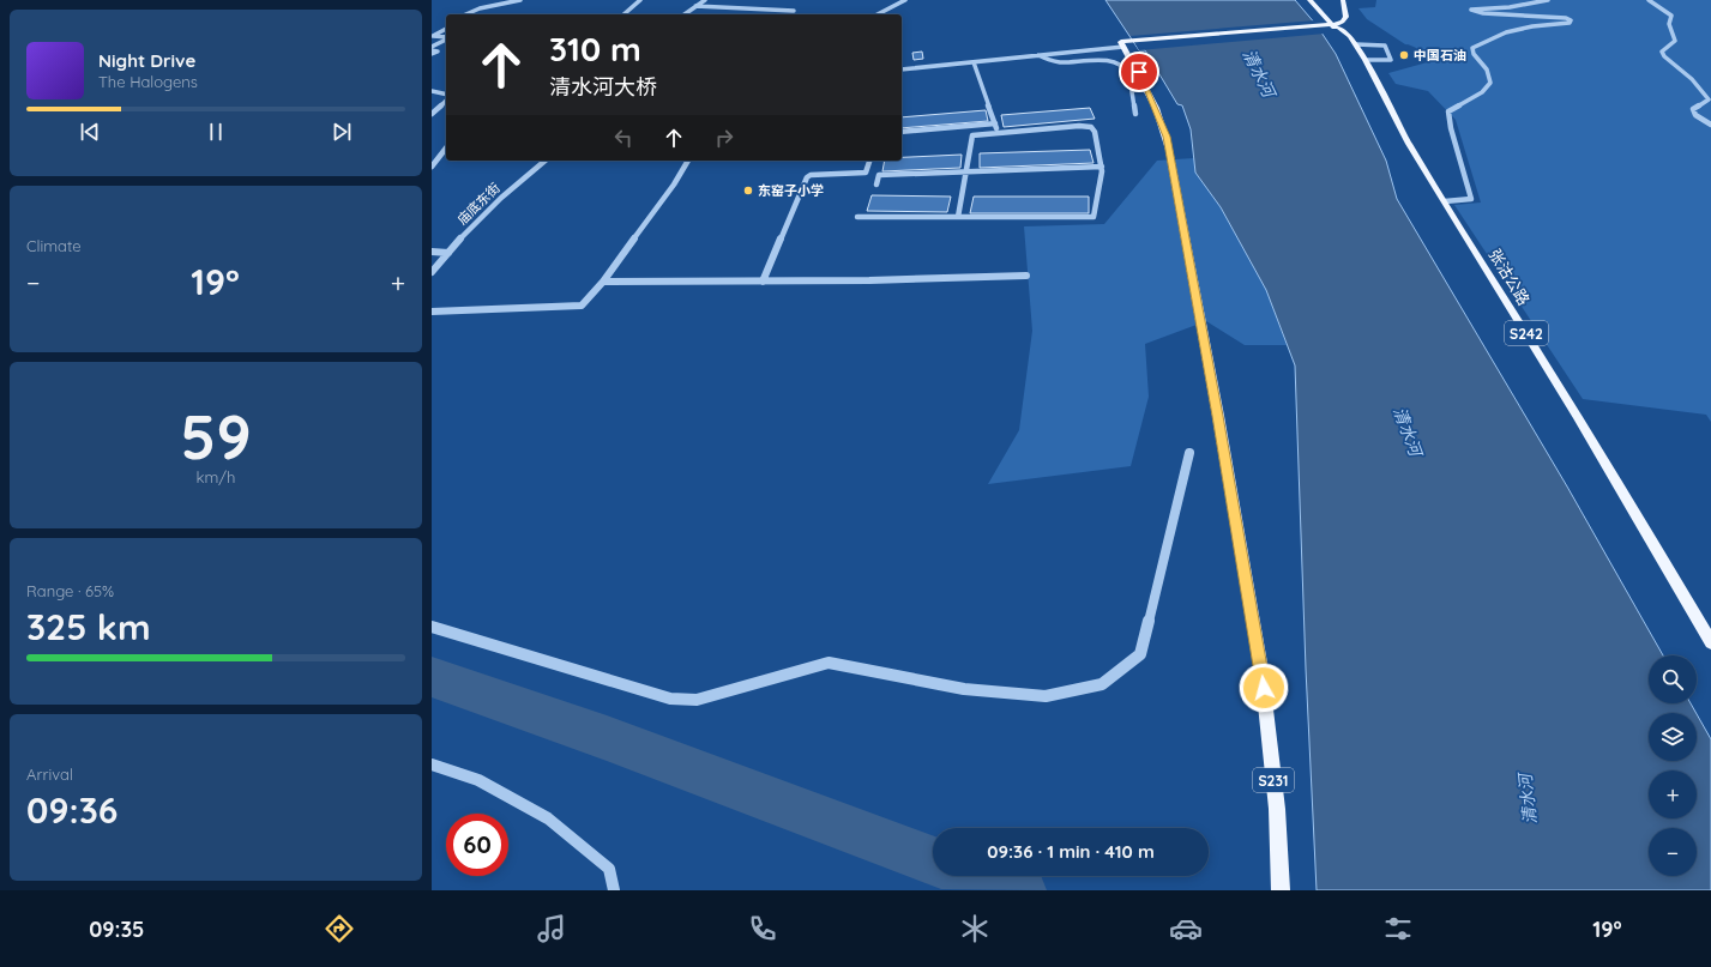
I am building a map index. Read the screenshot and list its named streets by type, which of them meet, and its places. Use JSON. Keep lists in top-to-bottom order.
{
  "streets": {
    "main road": ["张沽公路", "S242", "S231"],
    "street": ["庙底东街"]
  },
  "water": ["清水河"],
  "places": ["中国石油", "东窑子小学"],
  "page": {
    "turn": ["310 m", "清水河大桥"],
    "song": ["Night Drive", "The Halogens"],
    "tile": [
      "Climate",
      ["59", "km/h"],
      ["Range · 65%", "325 km"],
      ["Arrival", "09:36"]
    ],
    "heat": ["−", "19°", "+"],
    "map_buttons": ["+", "−"],
    "limit": "60",
    "trip": "09:36 · 1 min · 410 m",
    "tabs": ["09:35", "19°"]
  }
}
